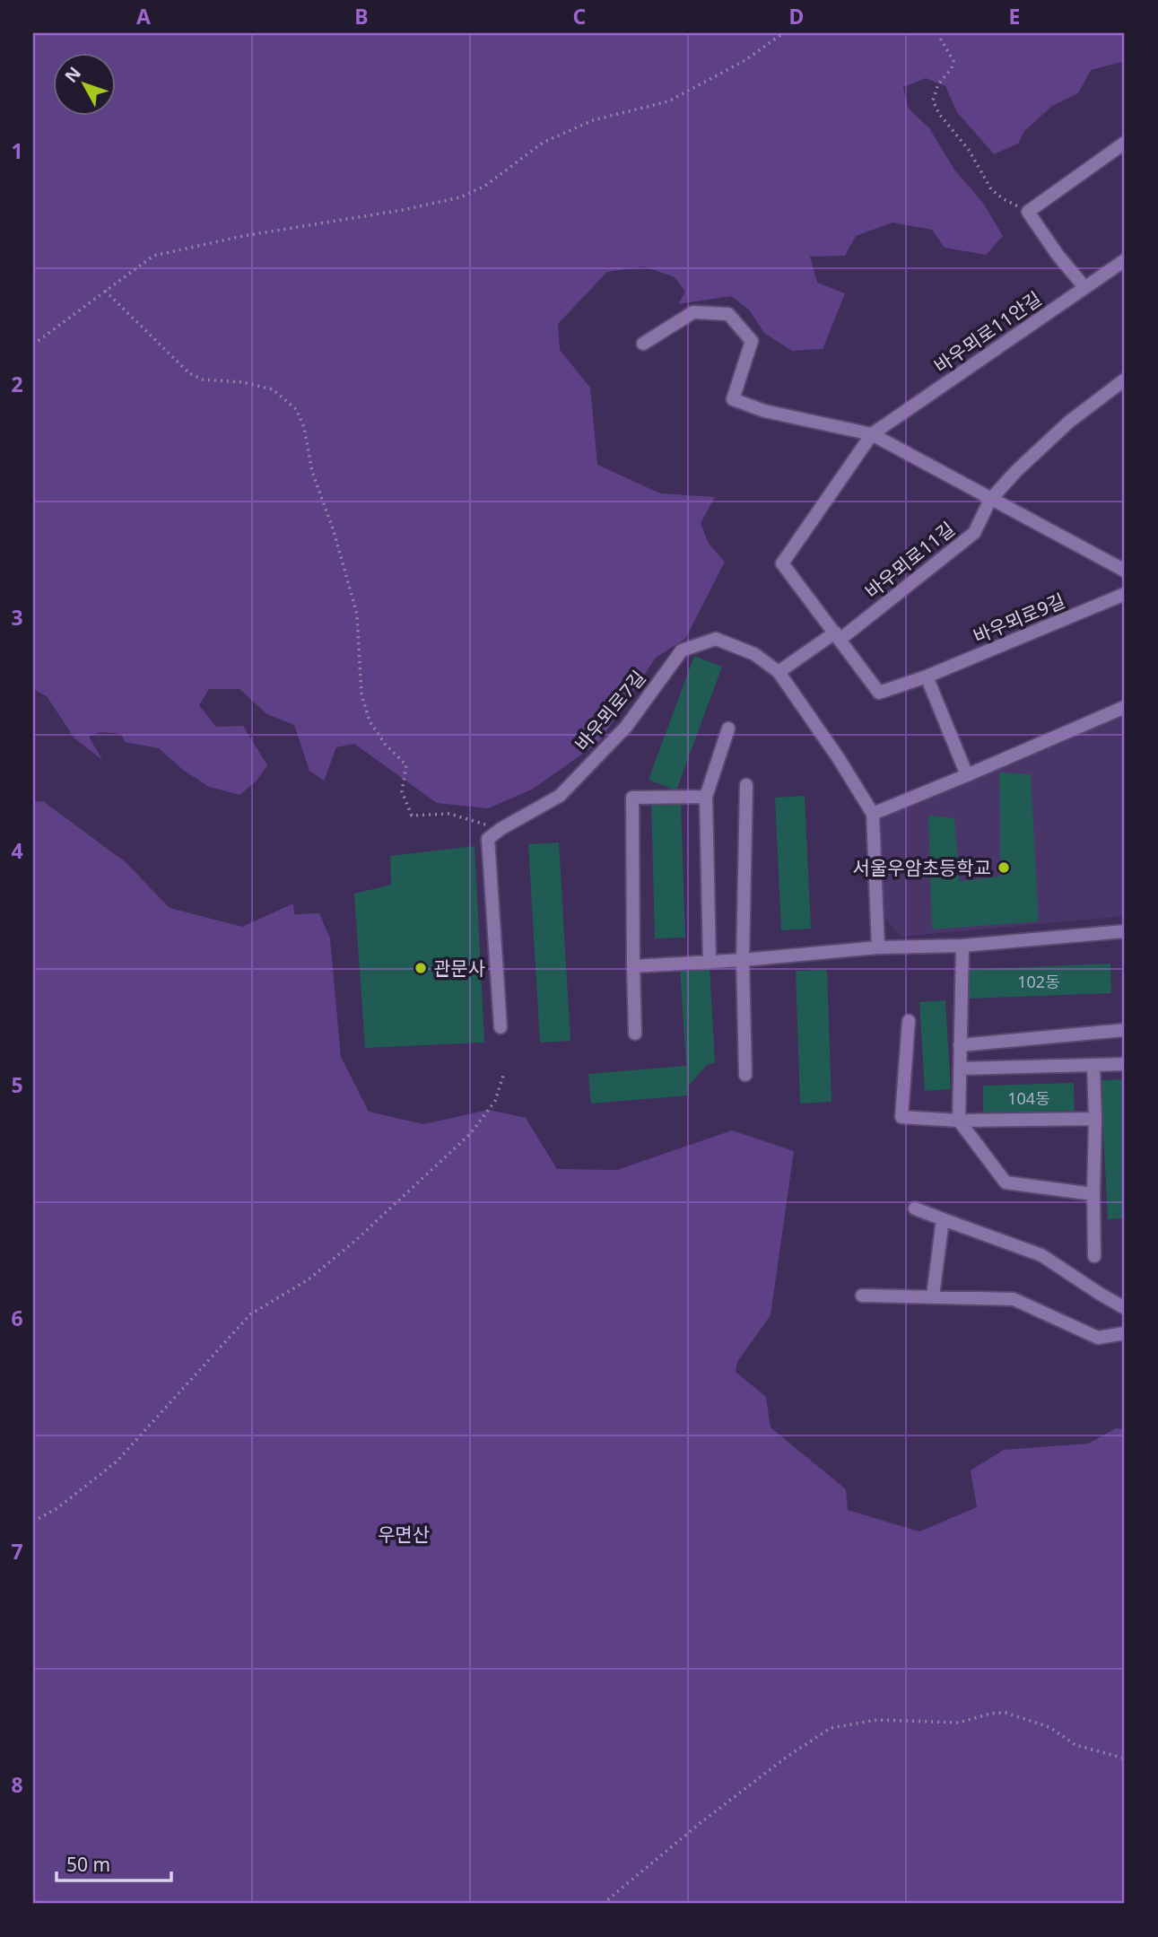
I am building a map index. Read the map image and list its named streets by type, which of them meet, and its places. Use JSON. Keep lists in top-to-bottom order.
{
  "streets": {
    "street": [
      "바우뫼로11안길",
      "바우뫼로11길",
      "바우뫼로9길",
      "바우뫼로7길"
    ]
  },
  "crossings": [
    ["바우뫼로11안길", "바우뫼로11길"],
    ["바우뫼로11안길", "바우뫼로9길"],
    ["바우뫼로11길", "바우뫼로9길"],
    ["바우뫼로11길", "바우뫼로7길"]
  ],
  "parks": ["우면산"],
  "places": ["서울우암초등학교", "관문사"],
  "house_numbers": ["102동", "104동"],
  "scale_bar": "50 m",
  "north": "top left",
  "grid": {
    "columns": [
      "A",
      "B",
      "C",
      "D",
      "E"
    ],
    "rows": [
      "1",
      "2",
      "3",
      "4",
      "5",
      "6",
      "7",
      "8"
    ]
  }
}
